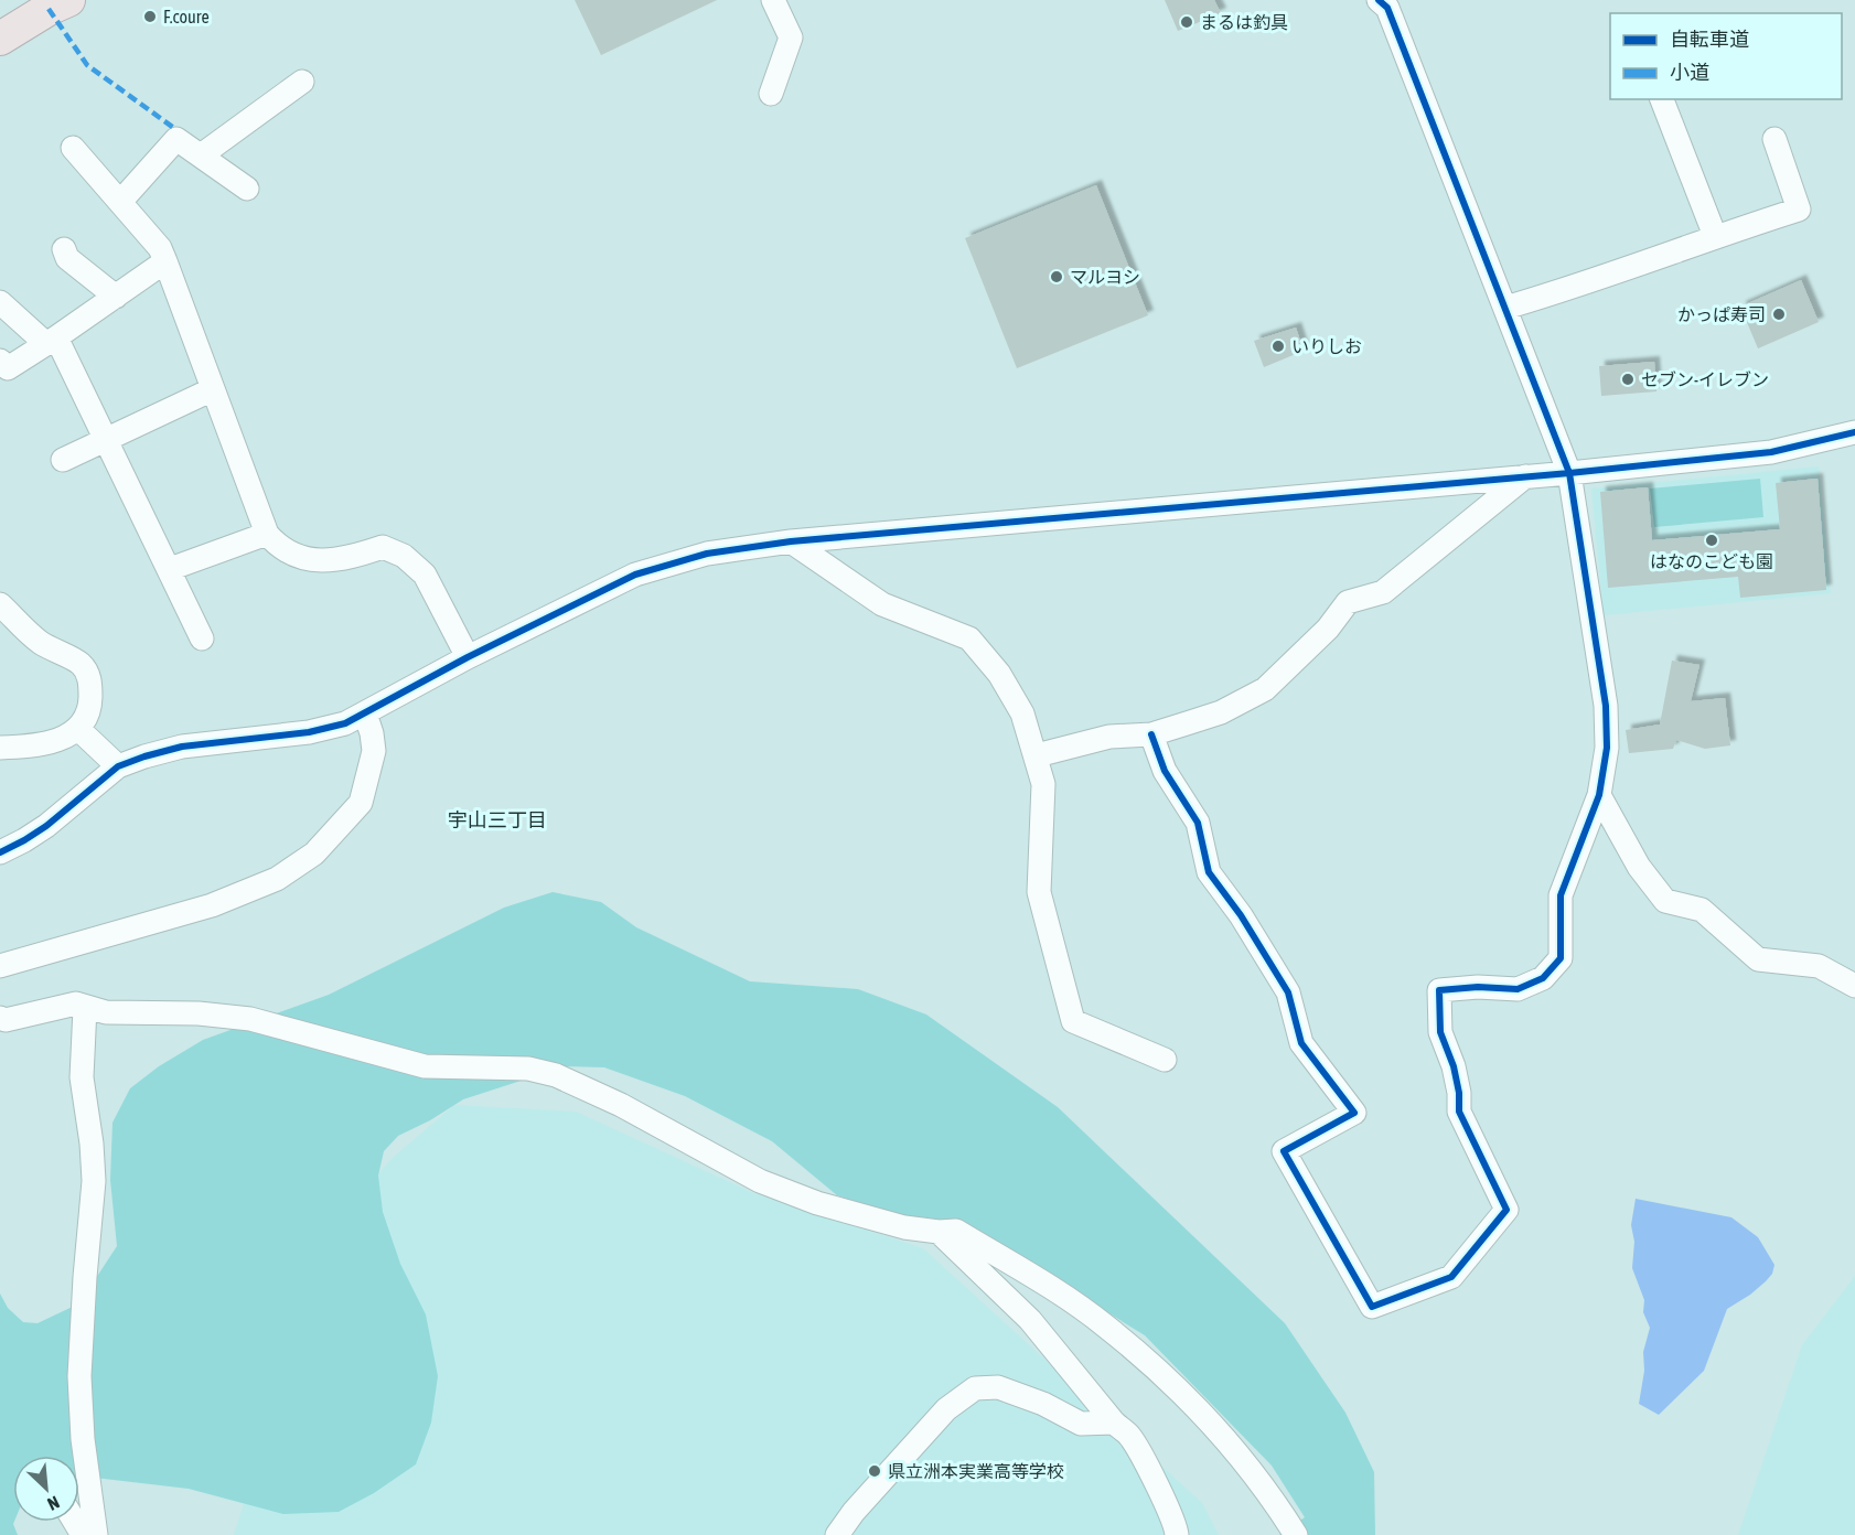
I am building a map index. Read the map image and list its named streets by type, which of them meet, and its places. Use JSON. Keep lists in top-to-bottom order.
{
  "districts": ["宇山三丁目"],
  "places": [
    "F.coure",
    "まるは釣具",
    "マルヨシ",
    "かっぱ寿司",
    "いりしお",
    "セブン-イレブン",
    "はなのこども園",
    "県立洲本実業高等学校"
  ],
  "legend": ["自転車道", "小道"],
  "north": "bottom right"
}
